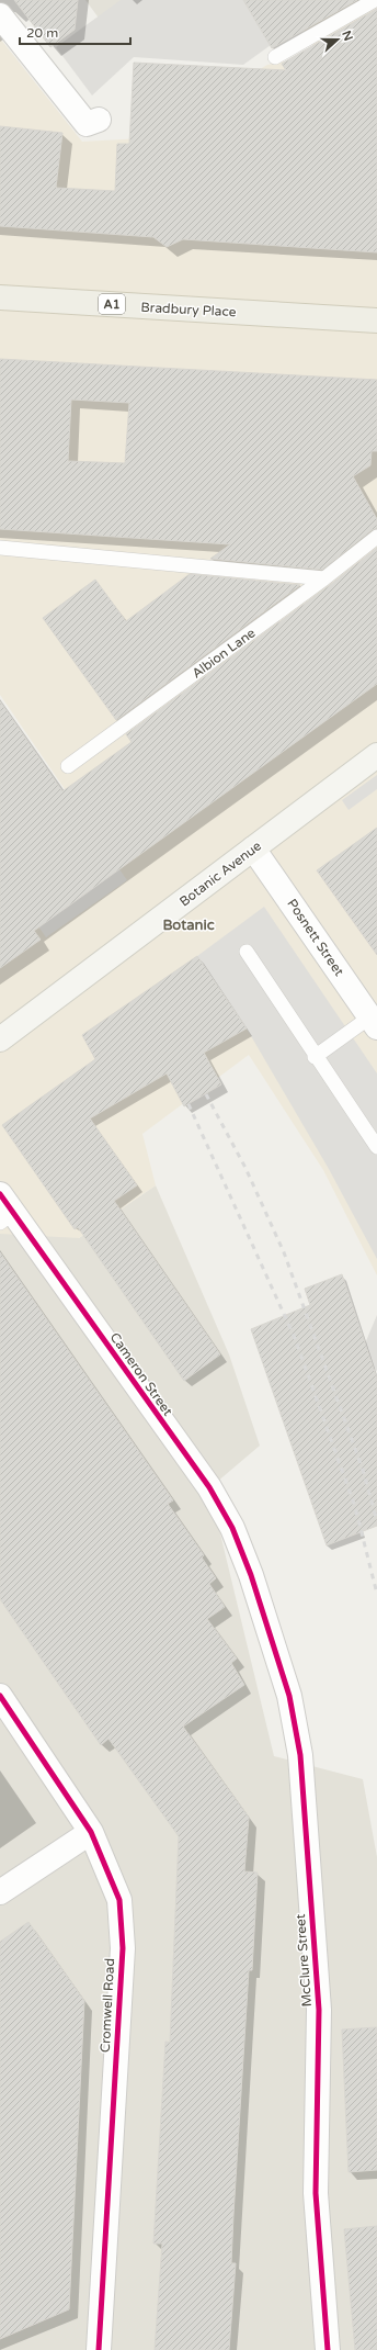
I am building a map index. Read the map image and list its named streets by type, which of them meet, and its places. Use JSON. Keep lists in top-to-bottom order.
{
  "streets": {
    "main road": ["A1", "Bradbury Place"],
    "street": [
      "Botanic Avenue",
      "Posnett Street",
      "Cameron Street",
      "McClure Street",
      "Cromwell Road"
    ],
    "lane": ["Albion Lane"]
  },
  "crossings": [
    ["Botanic Avenue", "Posnett Street"],
    ["Cameron Street", "McClure Street"]
  ],
  "districts": ["Botanic"],
  "scale_bar": "20 m",
  "north": "right"
}
